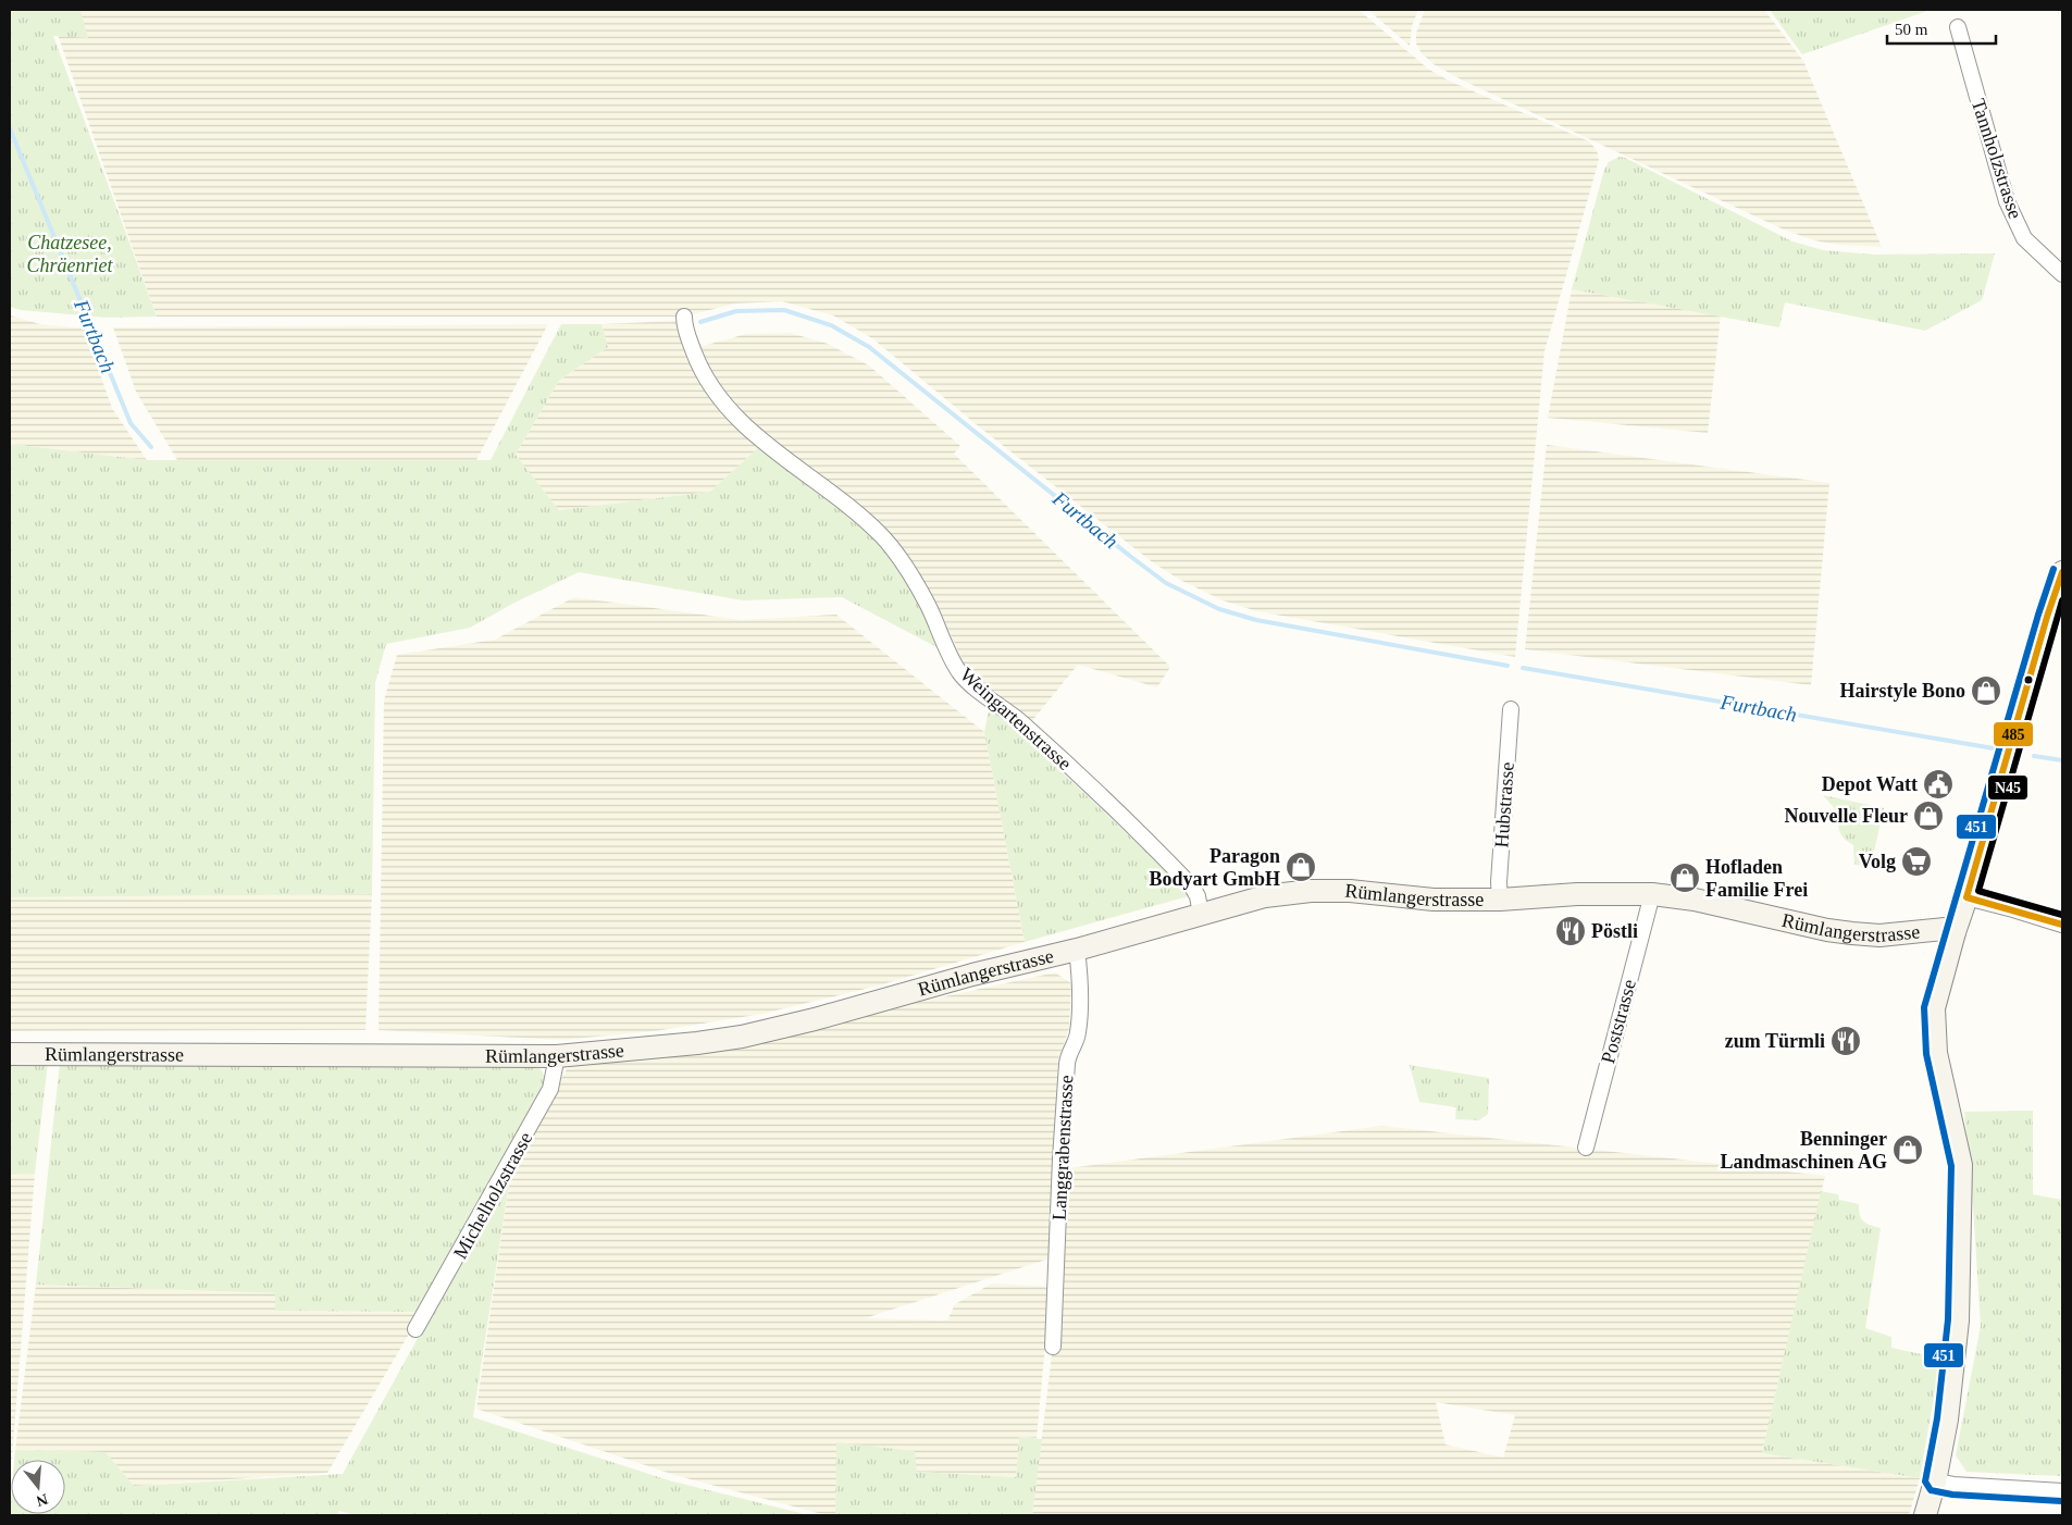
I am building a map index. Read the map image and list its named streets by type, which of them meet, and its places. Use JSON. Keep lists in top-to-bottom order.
{
  "streets": {
    "street": [
      "Tannholzstrasse",
      "Weingartenstrasse",
      "Hubstrasse",
      "Rümlangerstrasse",
      "Poststrasse",
      "Langgrabenstrasse",
      "Michelholzstrasse"
    ]
  },
  "crossings": [
    ["Weingartenstrasse", "Rümlangerstrasse"],
    ["Hubstrasse", "Rümlangerstrasse"],
    ["Rümlangerstrasse", "Poststrasse"],
    ["Rümlangerstrasse", "Langgrabenstrasse"],
    ["Rümlangerstrasse", "Michelholzstrasse"]
  ],
  "water": ["Furtbach"],
  "parks": ["Chatzesee, Chräenriet"],
  "places": {
    "shop": [
      "Hairstyle Bono",
      "Nouvelle Fleur",
      "Paragon Bodyart GmbH",
      "Hofladen Familie Frei",
      "Benninger Landmaschinen AG"
    ],
    "public building": ["Depot Watt"],
    "supermarket": ["Volg"],
    "restaurant": ["Pöstli", "zum Türmli"]
  },
  "lines": ["transit line 451", "transit line 485", "transit line N45"],
  "scale_bar": "50 m",
  "north": "bottom"
}
